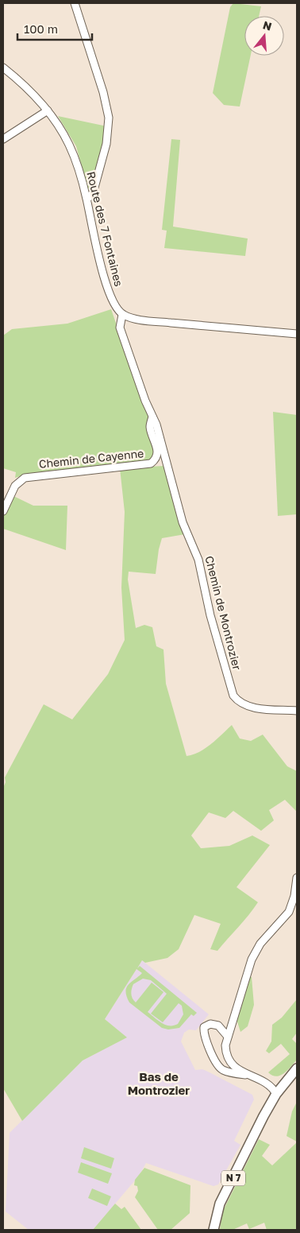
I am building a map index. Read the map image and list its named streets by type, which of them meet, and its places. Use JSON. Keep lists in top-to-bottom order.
{
  "streets": {
    "main road": ["N 7"],
    "street": ["Route des 7 Fontaines", "Chemin de Cayenne", "Chemin de Montrozier"]
  },
  "crossings": [
    ["Route des 7 Fontaines", "Chemin de Montrozier"],
    ["Chemin de Cayenne", "Chemin de Montrozier"]
  ],
  "districts": ["Bas de Montrozier"],
  "scale_bar": "100 m",
  "north": "top"
}
